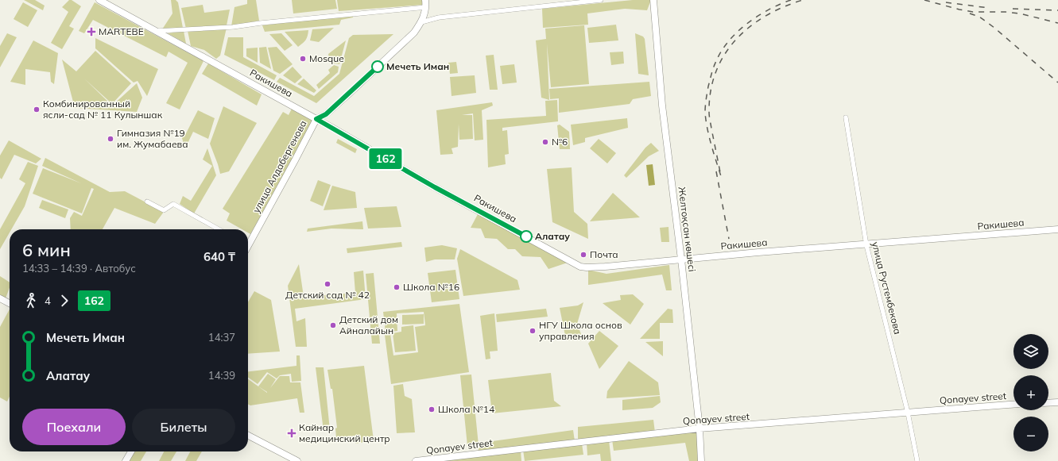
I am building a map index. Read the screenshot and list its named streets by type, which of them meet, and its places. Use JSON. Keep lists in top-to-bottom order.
{
  "streets": {
    "street": [
      "Ракишева",
      "улица Алдабергенова",
      "Желтоқсан көшесі",
      "улица Рустембекова",
      "Qonayev street"
    ]
  },
  "crossings": [
    ["Ракишева", "улица Алдабергенова"],
    ["Ракишева", "Желтоқсан көшесі"],
    ["Ракишева", "улица Рустембекова"],
    ["Желтоқсан көшесі", "Qonayev street"],
    ["улица Рустембекова", "Qonayev street"]
  ],
  "places": {
    "health": ["MARTEBE", "Кайнар медицинский центр"],
    "other": [
      "Mosque",
      "Мечеть Иман",
      "Комбинированный ясли-сад № 11 Кулыншак",
      "Гимназия №19 им. Жумабаева",
      "№6",
      "Алатау",
      "Почта",
      "Детский сад № 42",
      "Школа №16",
      "Детский дом Айналайын",
      "НГУ Школа основ управления",
      "Школа №14"
    ]
  },
  "lines": ["bus line 162"],
  "page": {
    "on_map": "162",
    "heading": ["6 мин", "14:33 – 14:39 · Автобус", "640 ₸"],
    "legs": ["4", "162"],
    "list": [
      {
        "name": "Мечеть Иман",
        "value": "14:37"
      },
      {
        "name": "Алатау",
        "value": "14:39"
      }
    ],
    "map_buttons": ["+", "−"],
    "buttons": ["Поехали", "Билеты"]
  }
}
